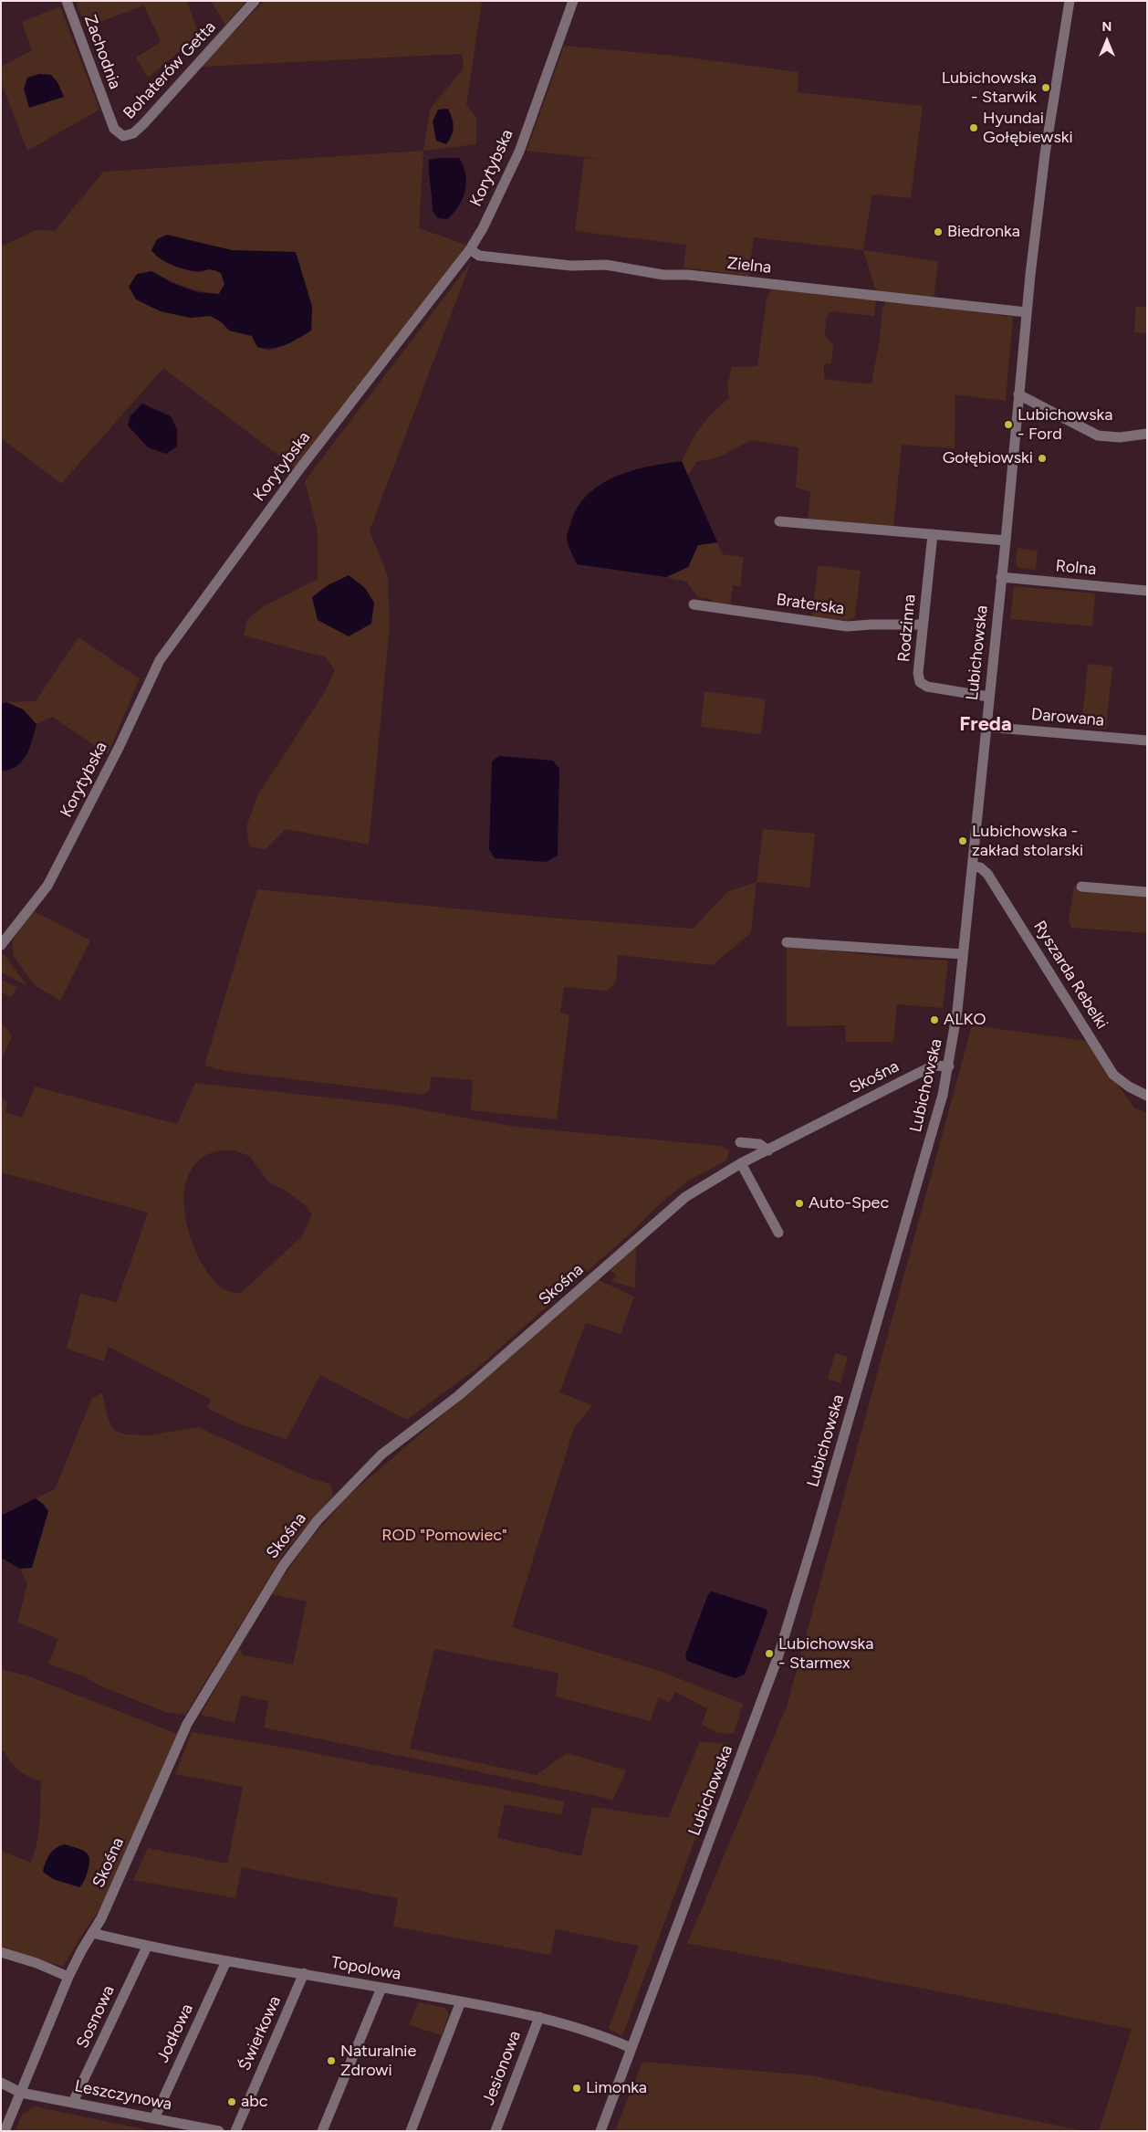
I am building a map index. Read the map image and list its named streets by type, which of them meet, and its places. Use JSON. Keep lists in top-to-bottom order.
{
  "streets": {
    "street": [
      "Zachodnia",
      "Bohaterów Getta",
      "Korytybska",
      "Zielna",
      "Rolna",
      "Braterska",
      "Rodzinna",
      "Lubichowska",
      "Darowana",
      "Ryszarda Rebelki",
      "Skośna",
      "Topolowa",
      "Sosnowa",
      "Jodłowa",
      "Świerkowa",
      "Jesionowa",
      "Leszczynowa"
    ]
  },
  "crossings": [
    ["Zachodnia", "Bohaterów Getta"],
    ["Korytybska", "Zielna"],
    ["Zielna", "Lubichowska"],
    ["Rolna", "Lubichowska"],
    ["Braterska", "Rodzinna"],
    ["Rodzinna", "Lubichowska"],
    ["Lubichowska", "Darowana"],
    ["Lubichowska", "Ryszarda Rebelki"],
    ["Lubichowska", "Skośna"],
    ["Lubichowska", "Topolowa"],
    ["Skośna", "Topolowa"],
    ["Skośna", "Leszczynowa"],
    ["Topolowa", "Sosnowa"],
    ["Topolowa", "Jodłowa"],
    ["Topolowa", "Świerkowa"],
    ["Topolowa", "Jesionowa"],
    ["Sosnowa", "Leszczynowa"],
    ["Jodłowa", "Leszczynowa"]
  ],
  "districts": ["Freda"],
  "parks": ["ROD \"Pomowiec\""],
  "places": [
    "Lubichowska - Starwik",
    "Hyundai Gołębiewski",
    "Biedronka",
    "Lubichowska - Ford",
    "Gołębiowski",
    "Lubichowska - zakład stolarski",
    "ALKO",
    "Auto-Spec",
    "Lubichowska - Starmex",
    "Naturalnie Zdrowi",
    "Limonka",
    "abc"
  ],
  "north": "top"
}
